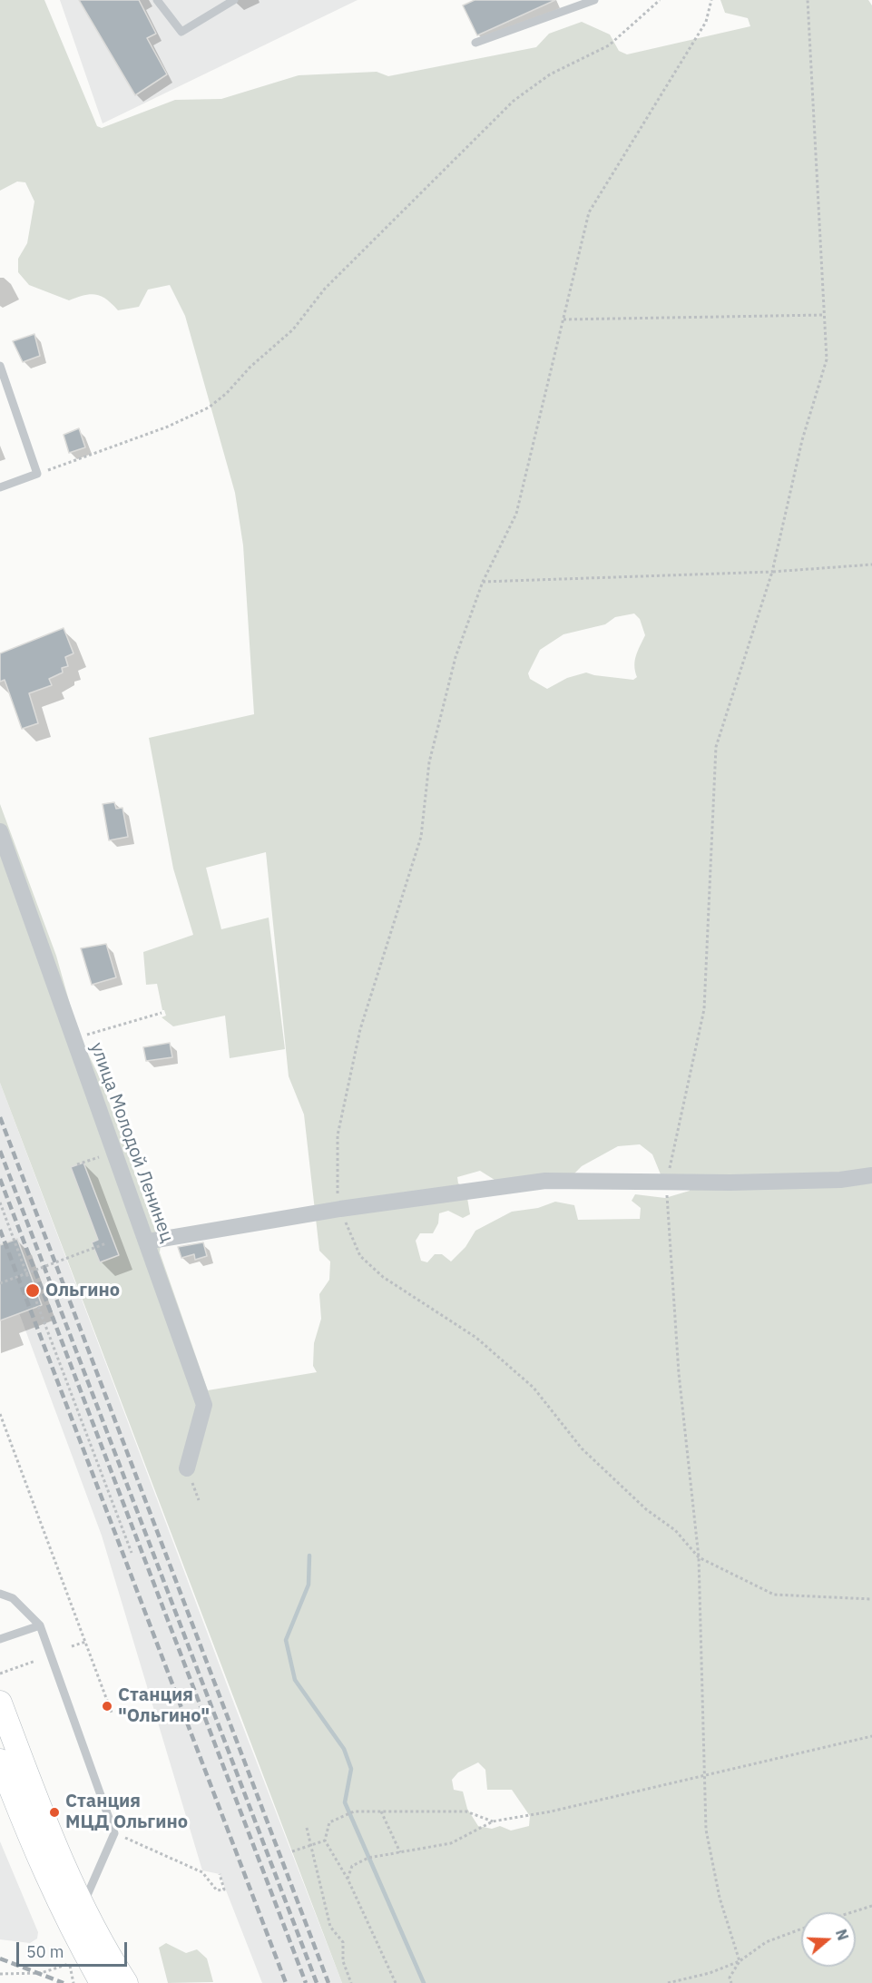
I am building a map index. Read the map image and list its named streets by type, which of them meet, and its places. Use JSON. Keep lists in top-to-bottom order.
{
  "streets": {
    "street": ["улица Молодой Ленинец"]
  },
  "places": ["Ольгино", "Станция \"Ольгино\"", "Станция МЦД Ольгино"],
  "scale_bar": "50 m",
  "north": "right"
}
